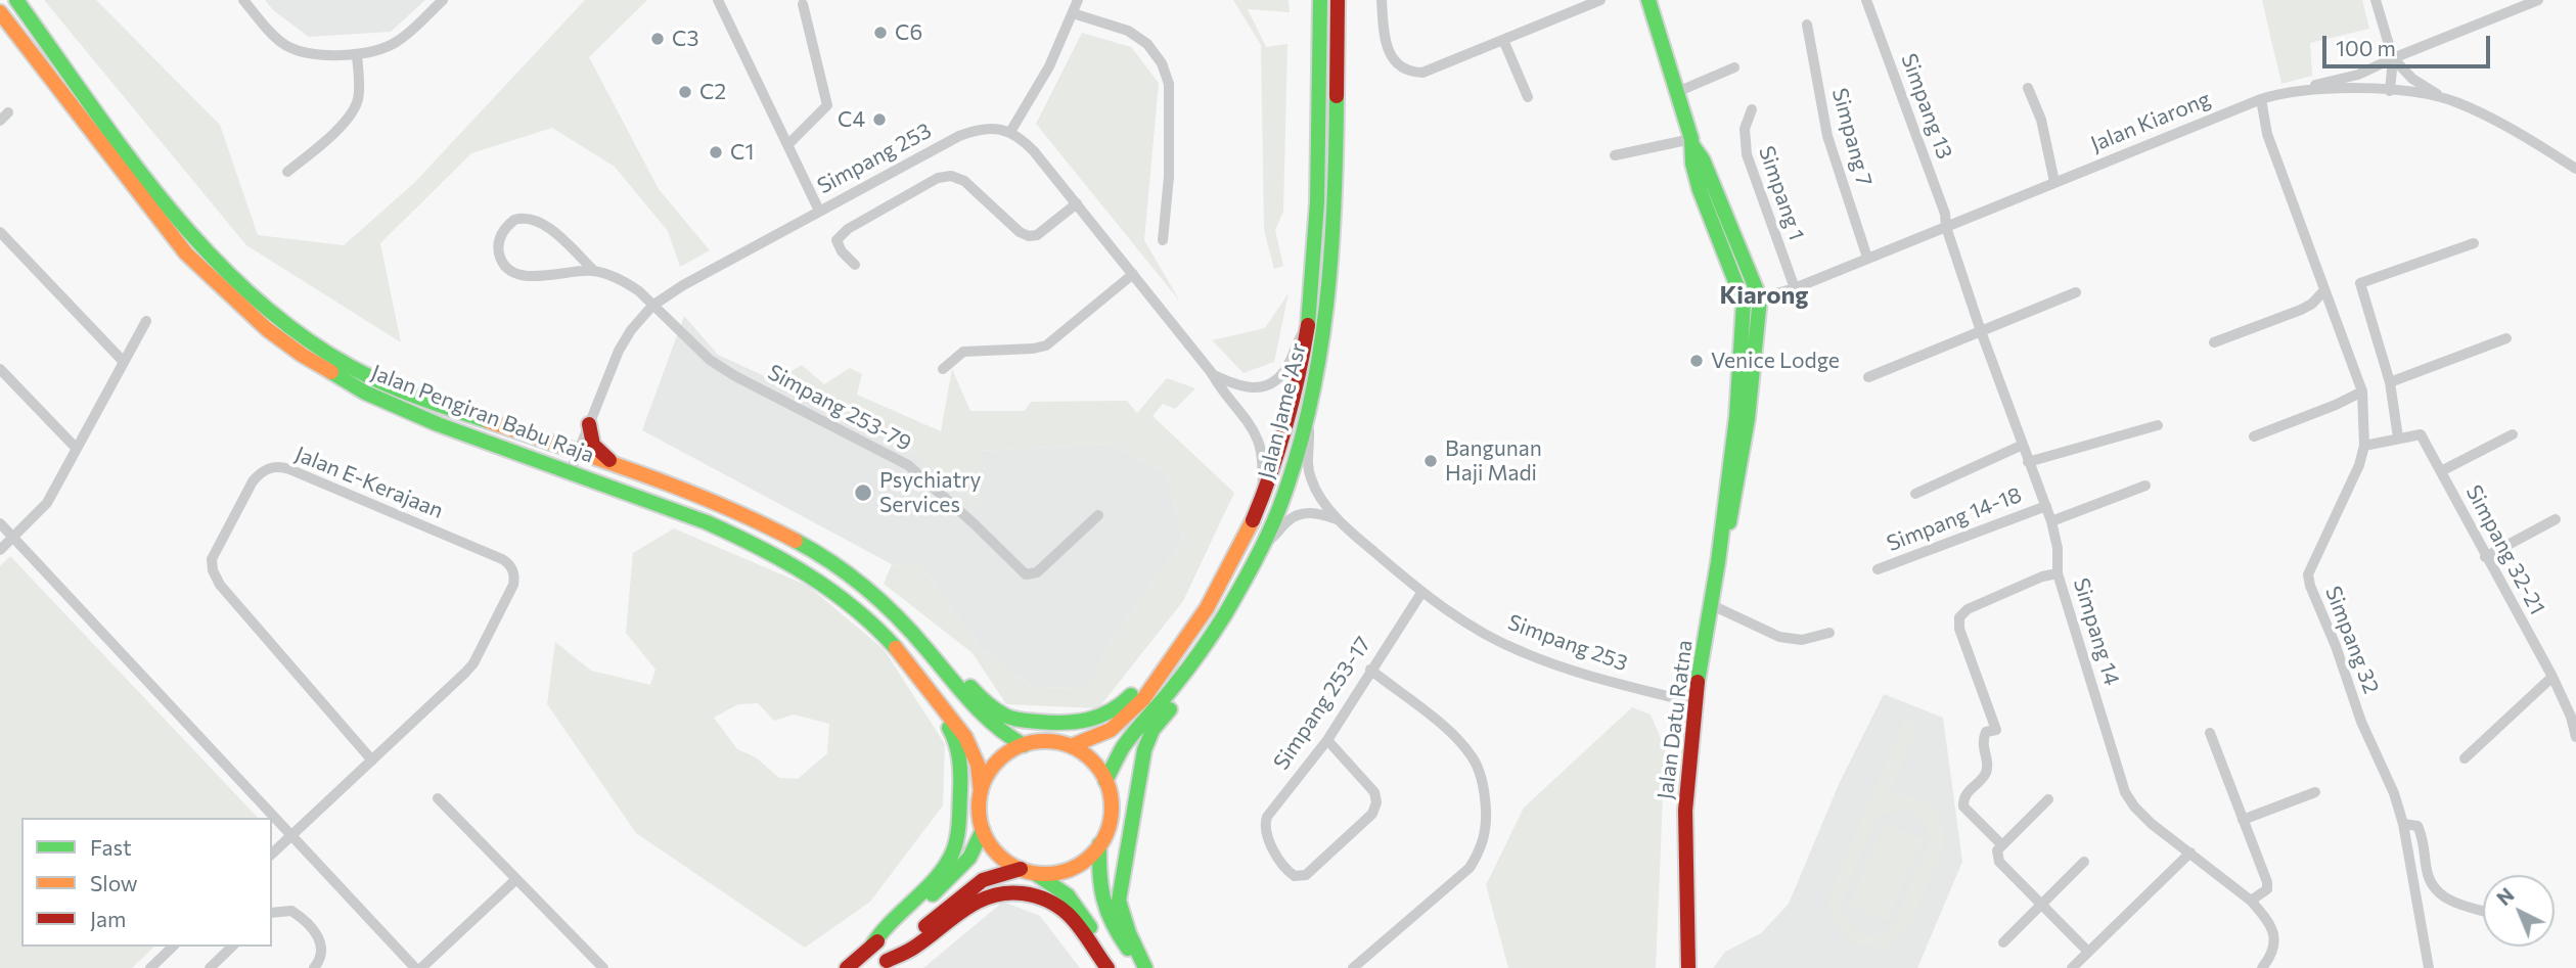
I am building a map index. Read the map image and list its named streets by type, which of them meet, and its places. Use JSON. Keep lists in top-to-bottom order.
{
  "streets": {
    "main road": ["Jalan Jame 'Asr", "Jalan Pengiran Babu Raja", "Jalan Datu Ratna"],
    "street": [
      "Simpang 13",
      "Jalan Kiarong",
      "Simpang 7",
      "Simpang 253",
      "Simpang 1",
      "Simpang 253-79",
      "Jalan E-Kerajaan",
      "Simpang 14-18",
      "Simpang 32-21",
      "Simpang 14",
      "Simpang 32",
      "Simpang 253-17"
    ]
  },
  "crossings": [
    ["Simpang 13", "Jalan Kiarong"],
    ["Simpang 13", "Simpang 14"],
    ["Jalan Kiarong", "Simpang 7"],
    ["Jalan Kiarong", "Simpang 1"],
    ["Jalan Kiarong", "Simpang 14"],
    ["Jalan Kiarong", "Simpang 32"],
    ["Jalan Kiarong", "Jalan Datu Ratna"],
    ["Simpang 253", "Simpang 253-79"],
    ["Simpang 253", "Jalan Jame 'Asr"],
    ["Simpang 253", "Jalan Pengiran Babu Raja"],
    ["Simpang 253", "Simpang 253-17"],
    ["Simpang 253", "Jalan Datu Ratna"],
    ["Jalan Jame 'Asr", "Jalan Pengiran Babu Raja"],
    ["Simpang 14-18", "Simpang 14"]
  ],
  "districts": ["Kiarong"],
  "places": [
    "C6",
    "C3",
    "C2",
    "C4",
    "C1",
    "Venice Lodge",
    "Bangunan Haji Madi",
    "Psychiatry Services"
  ],
  "legend": ["Fast", "Slow", "Jam"],
  "scale_bar": "100 m",
  "north": "top left"
}
